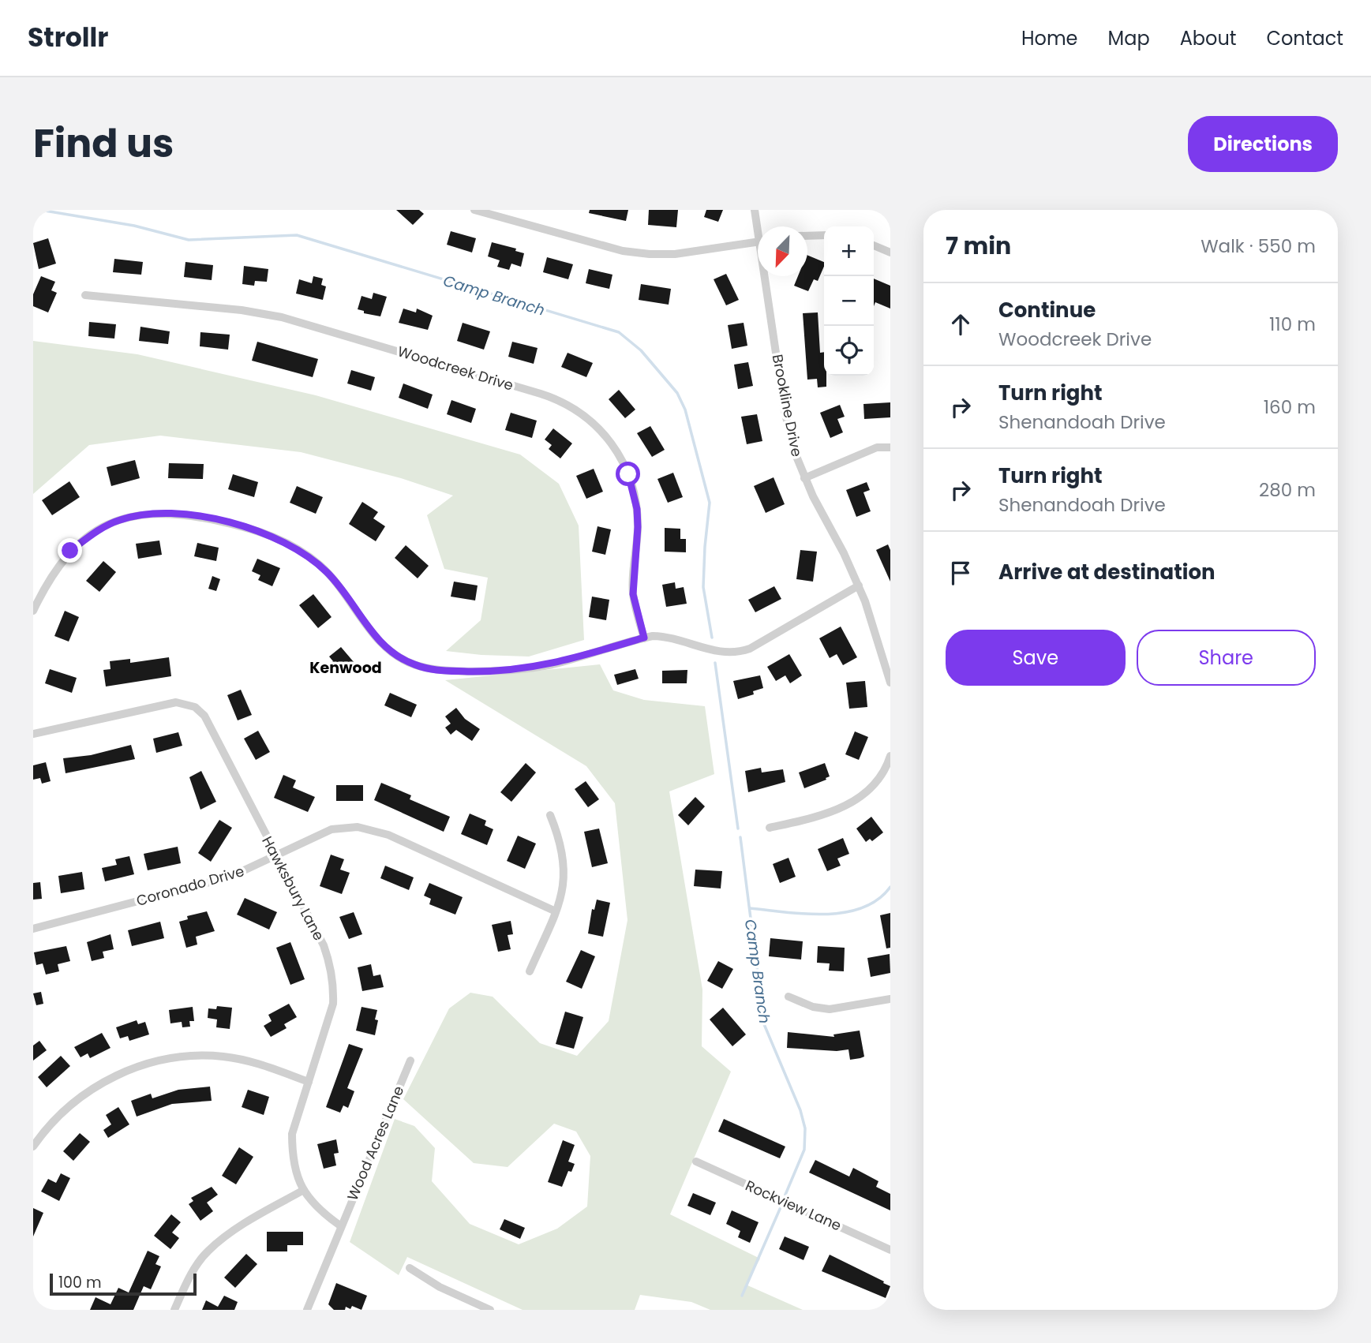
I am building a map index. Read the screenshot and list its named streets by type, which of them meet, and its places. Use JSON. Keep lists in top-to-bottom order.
{
  "streets": {
    "street": [
      "Woodcreek Drive",
      "Brookline Drive",
      "Coronado Drive",
      "Hawksbury Lane",
      "Wood Acres Lane",
      "Rockview Lane"
    ]
  },
  "crossings": [
    ["Coronado Drive", "Hawksbury Lane"],
    ["Hawksbury Lane", "Wood Acres Lane"]
  ],
  "districts": ["Kenwood"],
  "water": ["Camp Branch"],
  "scale_bar": "100 m",
  "north": "bottom left",
  "page": {
    "header": "Strollr",
    "nav": [
      "Home",
      "Map",
      "About",
      "Contact"
    ],
    "title": "Find us",
    "buttons": [
      "Directions",
      ["Save", "Share"]
    ],
    "heading": ["7 min", "Walk · 550 m"],
    "map_buttons": ["+", "−"],
    "list": [
      ["Continue", "Woodcreek Drive", "110 m"],
      ["Turn right", "Shenandoah Drive", "160 m"],
      ["Turn right", "Shenandoah Drive", "280 m"],
      "Arrive at destination"
    ],
    "scale": "100 m"
  }
}
